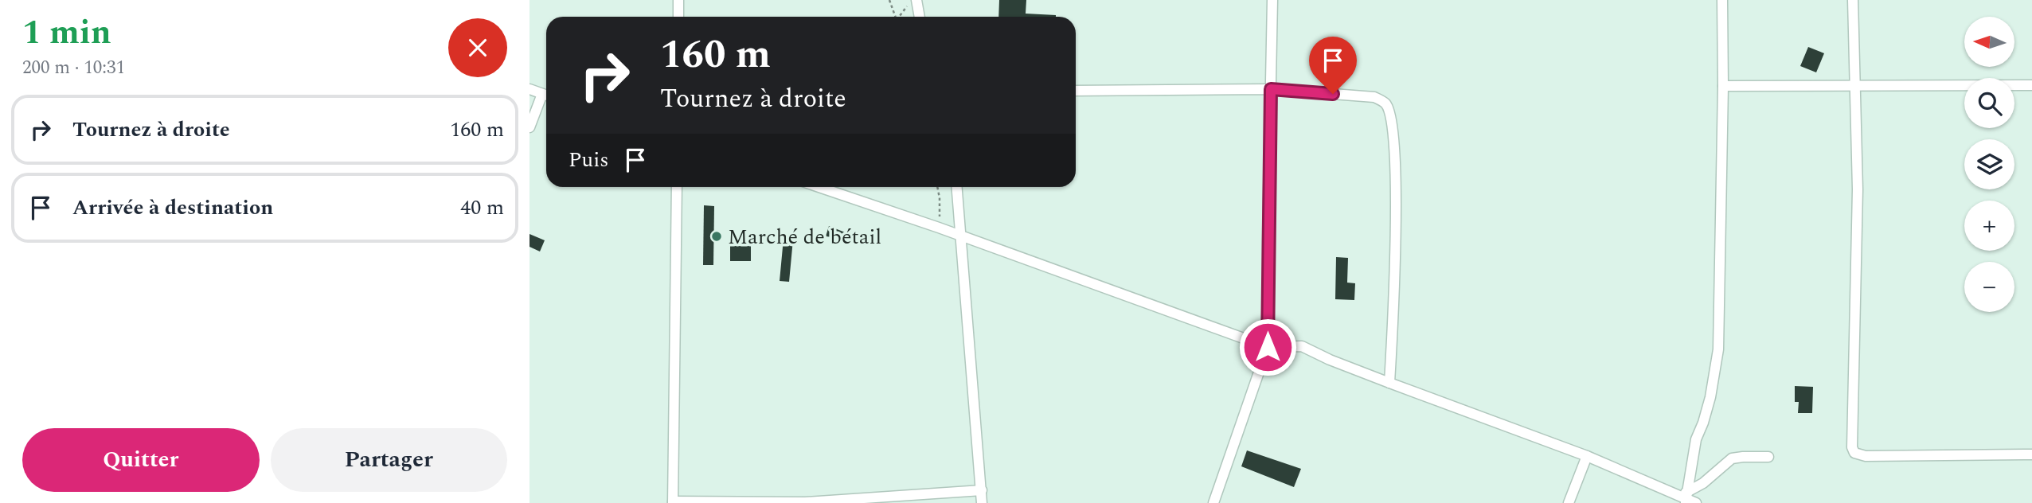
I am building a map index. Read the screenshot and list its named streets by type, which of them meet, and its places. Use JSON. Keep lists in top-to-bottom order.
{
  "places": ["Marché de bétail"],
  "north": "left",
  "page": {
    "heading": ["1 min", "200 m · 10:31"],
    "map_buttons": ["+", "−"],
    "turn": ["160 m", "Tournez à droite"],
    "list": [
      {
        "name": "Tournez à droite",
        "value": "160 m"
      },
      {
        "name": "Arrivée à destination",
        "value": "40 m"
      }
    ],
    "then": "Puis",
    "buttons": ["Quitter", "Partager"]
  }
}
